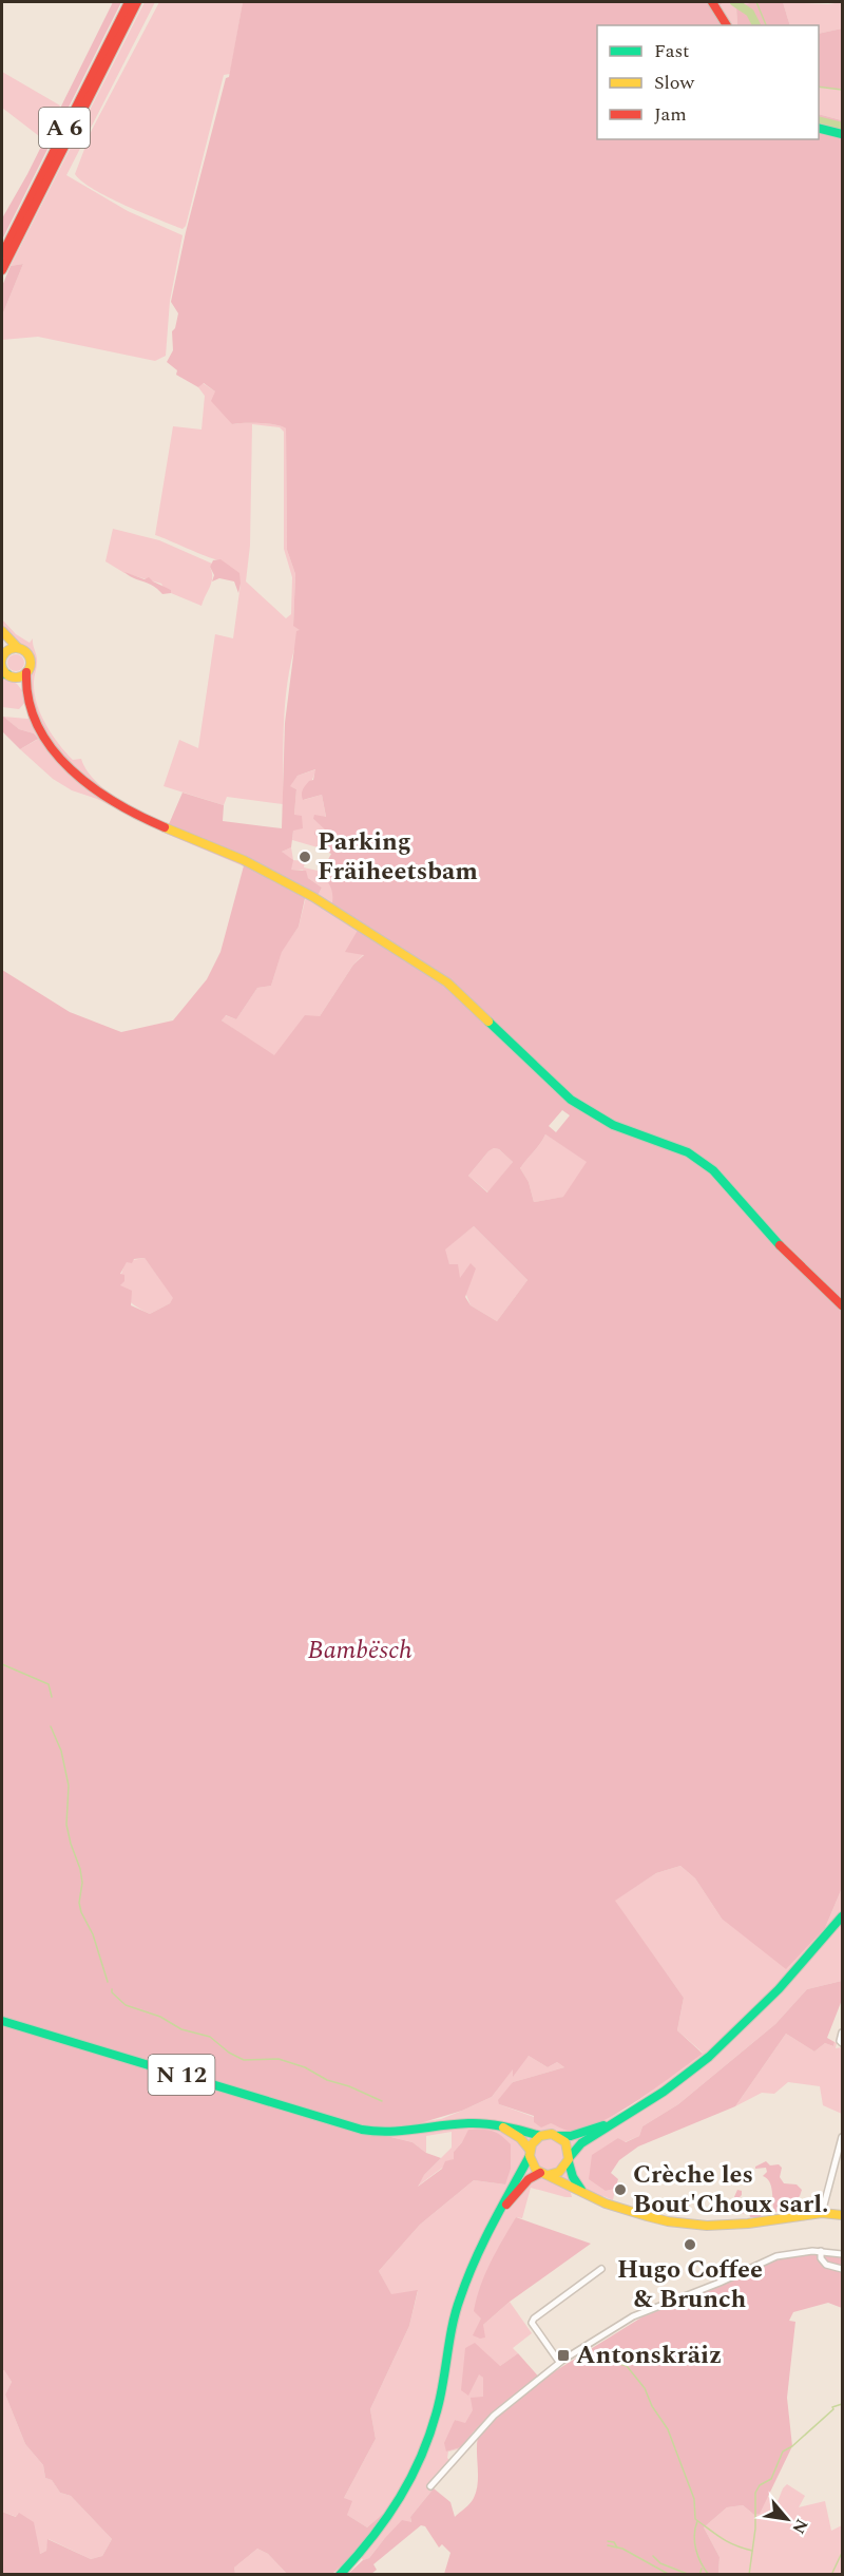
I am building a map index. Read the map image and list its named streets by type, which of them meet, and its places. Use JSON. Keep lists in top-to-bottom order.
{
  "streets": {
    "main road": ["A 6", "N 12"]
  },
  "parks": ["Bambësch"],
  "places": {
    "other": ["Parking Fräiheetsbam", "Crèche les Bout'Choux sarl.", "Hugo Coffee & Brunch"],
    "transit": ["Antonskräiz"]
  },
  "legend": ["Fast", "Slow", "Jam"],
  "north": "bottom right"
}
